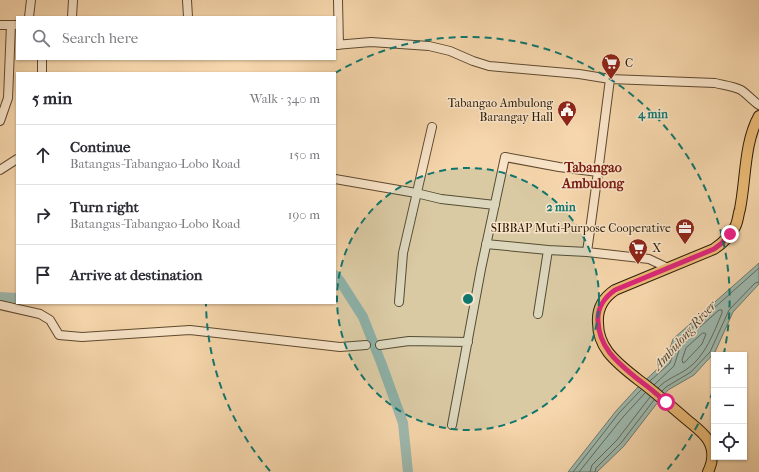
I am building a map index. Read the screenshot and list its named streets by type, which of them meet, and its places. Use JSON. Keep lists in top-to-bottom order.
{
  "districts": ["Tabangao Ambulong"],
  "water": ["Ambulong River"],
  "places": {
    "supermarket": ["C", "X"],
    "public building": ["Tabangao Ambulong Barangay Hall"],
    "office": ["SIBBAP Muti-Purpose Cooperative"]
  },
  "page": {
    "search": "Search here",
    "heading": ["5 min", "Walk · 340 m"],
    "list": [
      ["Continue", "Batangas-Tabangao-Lobo Road", "150 m"],
      ["Turn right", "Batangas-Tabangao-Lobo Road", "190 m"],
      "Arrive at destination"
    ],
    "map_buttons": ["+", "−"]
  },
  "rings": ["4 min", "2 min"]
}
